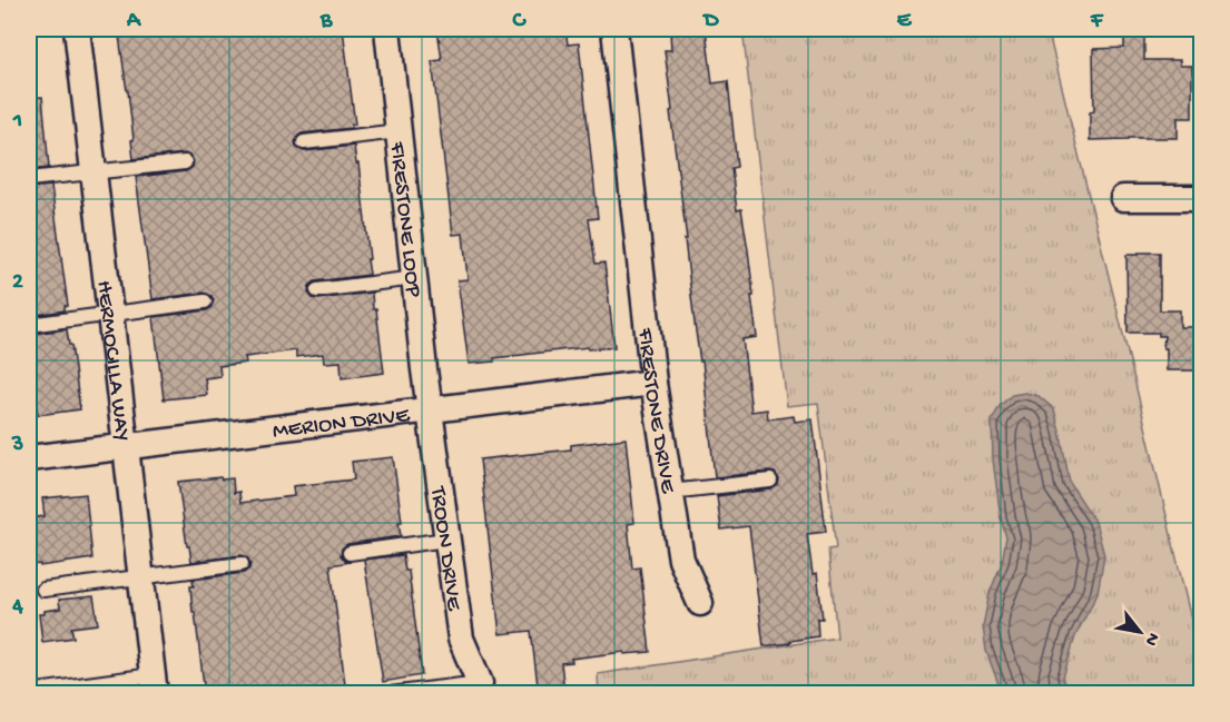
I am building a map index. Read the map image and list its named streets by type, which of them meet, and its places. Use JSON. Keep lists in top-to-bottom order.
{
  "streets": {
    "street": [
      "FIRESTONE LOOP",
      "HERMOCILLA WAY",
      "FIRESTONE DRIVE",
      "MERION DRIVE",
      "TROON DRIVE"
    ]
  },
  "crossings": [
    ["FIRESTONE LOOP", "MERION DRIVE"],
    ["FIRESTONE LOOP", "TROON DRIVE"],
    ["HERMOCILLA WAY", "MERION DRIVE"],
    ["FIRESTONE DRIVE", "MERION DRIVE"],
    ["MERION DRIVE", "TROON DRIVE"]
  ],
  "north": "bottom right",
  "grid": {
    "columns": [
      "A",
      "B",
      "C",
      "D",
      "E",
      "F"
    ],
    "rows": [
      "1",
      "2",
      "3",
      "4"
    ]
  }
}
